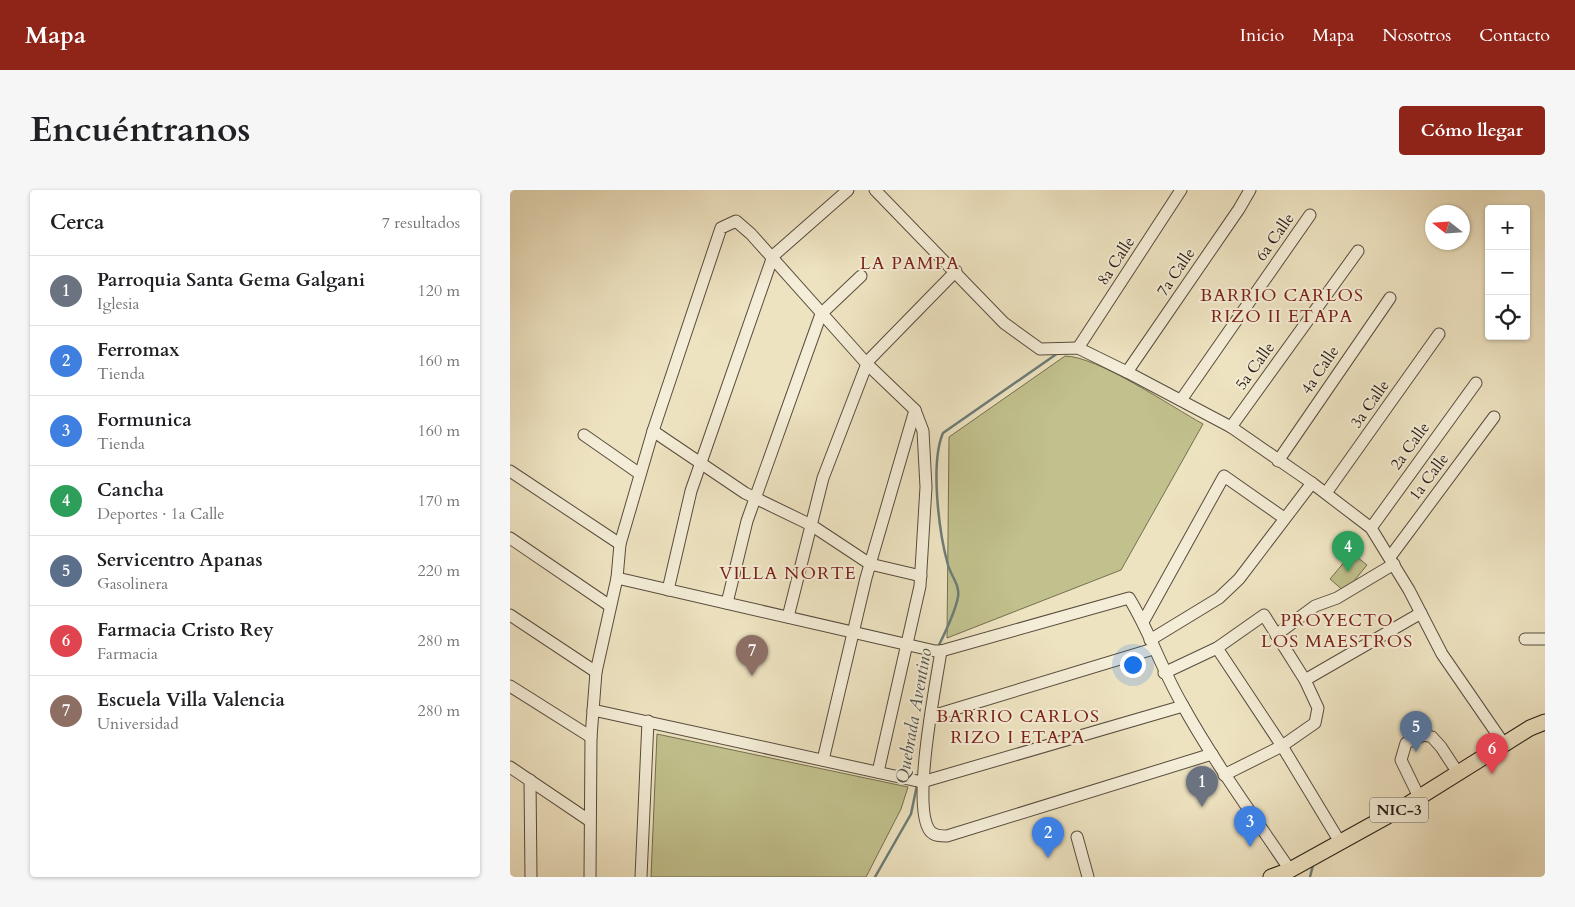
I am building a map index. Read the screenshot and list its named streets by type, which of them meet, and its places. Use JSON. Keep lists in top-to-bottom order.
{
  "streets": {
    "main road": ["NIC-3"],
    "street": [
      "6a Calle",
      "8a Calle",
      "7a Calle",
      "5a Calle",
      "4a Calle",
      "3a Calle",
      "2a Calle",
      "1a Calle"
    ]
  },
  "districts": [
    "LA PAMPA",
    "BARRIO CARLOS RIZO II ETAPA",
    "VILLA NORTE",
    "PROYECTO LOS MAESTROS",
    "BARRIO CARLOS RIZO I ETAPA"
  ],
  "water": ["Quebrada Aventino"],
  "north": "left",
  "page": {
    "header": "Mapa",
    "nav": [
      "Inicio",
      "Mapa",
      "Nosotros",
      "Contacto"
    ],
    "title": "Encuéntranos",
    "buttons": "Cómo llegar",
    "heading": ["Cerca", "7 resultados"],
    "map_buttons": ["+", "−"],
    "list": [
      {
        "mark": "1",
        "name": "Parroquia Santa Gema Galgani",
        "note": "Iglesia",
        "value": "120 m"
      },
      {
        "mark": "2",
        "name": "Ferromax",
        "note": "Tienda",
        "value": "160 m"
      },
      {
        "mark": "3",
        "name": "Formunica",
        "note": "Tienda",
        "value": "160 m"
      },
      {
        "mark": "4",
        "name": "Cancha",
        "note": "Deportes · 1a Calle",
        "value": "170 m"
      },
      {
        "mark": "5",
        "name": "Servicentro Apanas",
        "note": "Gasolinera",
        "value": "220 m"
      },
      {
        "mark": "6",
        "name": "Farmacia Cristo Rey",
        "note": "Farmacia",
        "value": "280 m"
      },
      {
        "mark": "7",
        "name": "Escuela Villa Valencia",
        "note": "Universidad",
        "value": "280 m"
      }
    ],
    "pins": [
      "4",
      "7",
      "5",
      "6",
      "1",
      "3",
      "2"
    ]
  }
}
